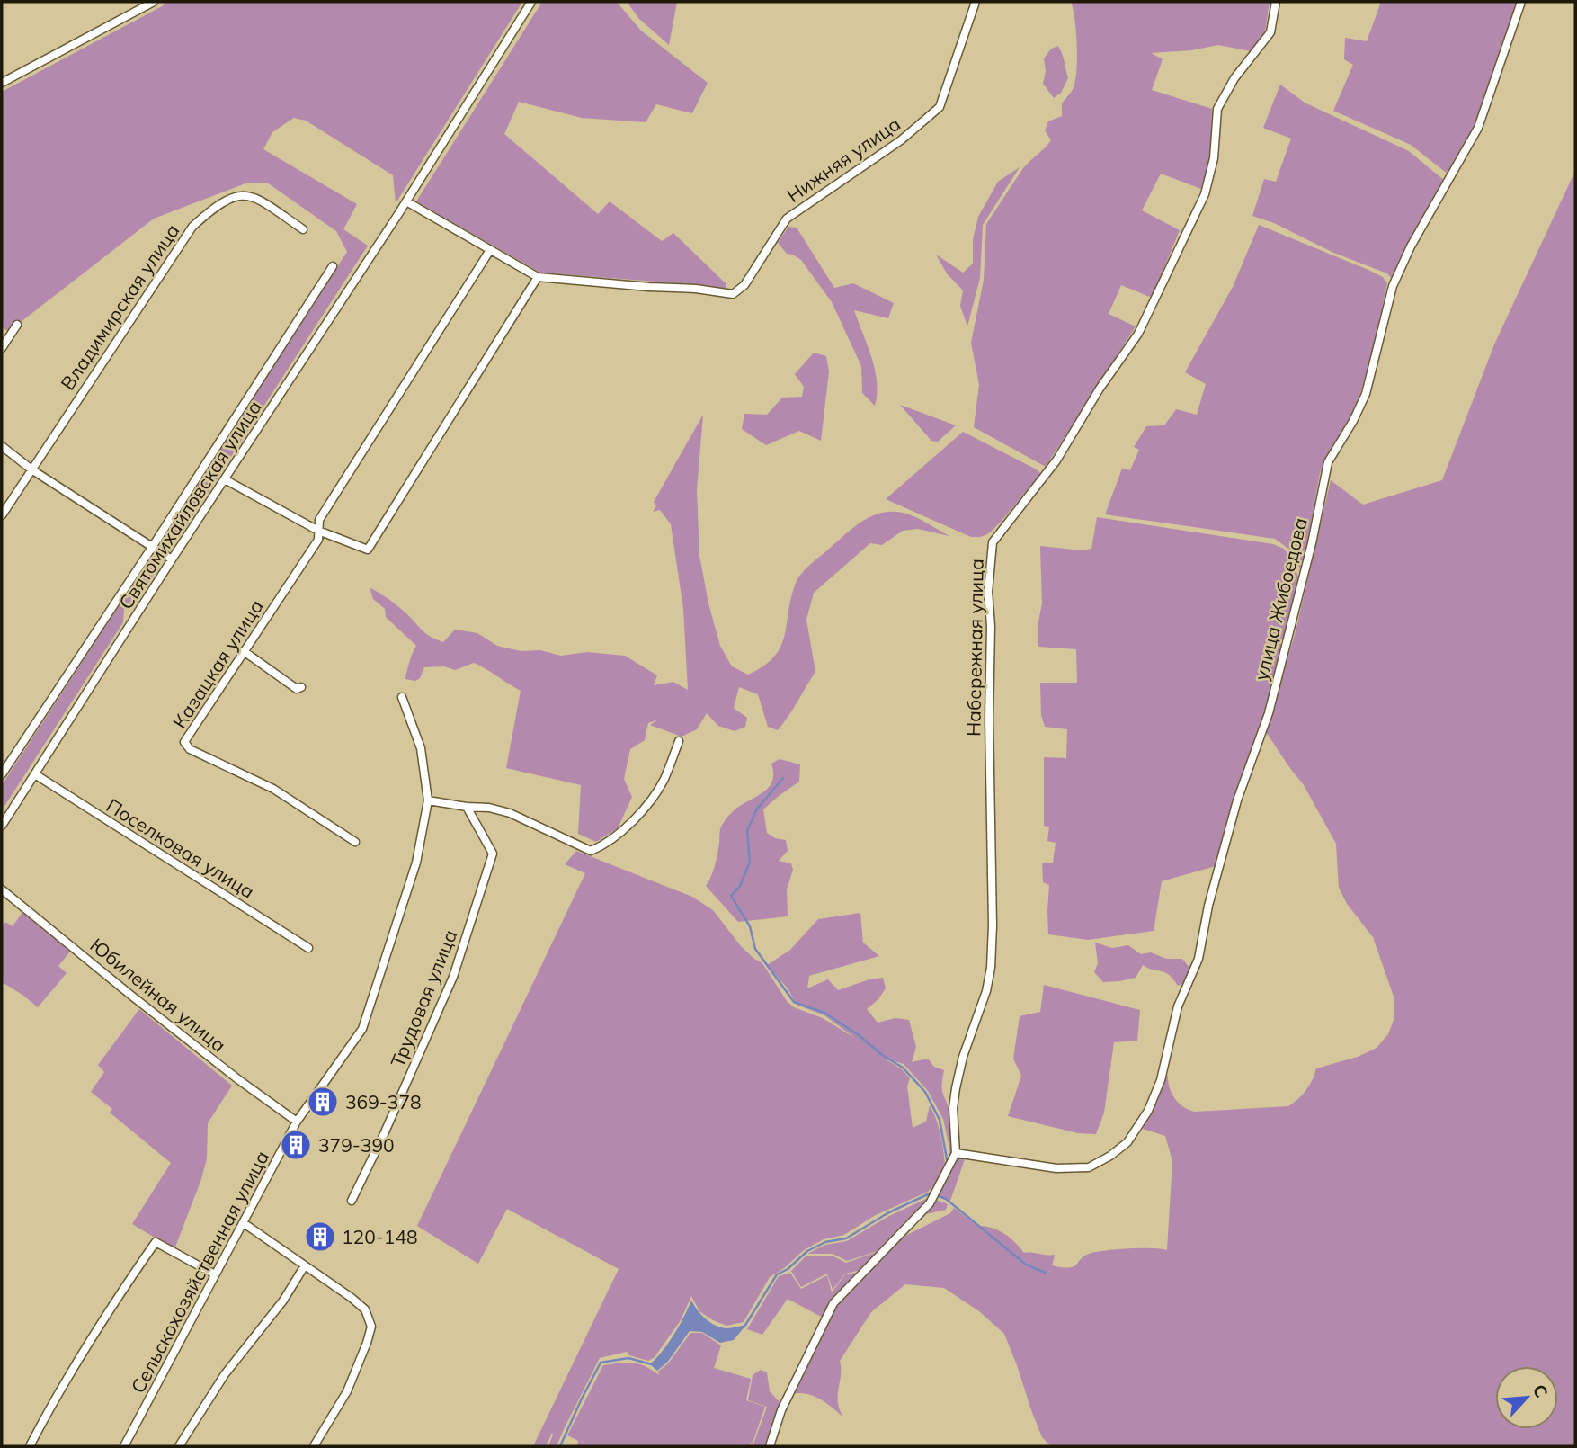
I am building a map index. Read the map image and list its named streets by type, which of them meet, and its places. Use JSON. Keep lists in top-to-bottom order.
{
  "streets": {
    "street": [
      "Нижняя улица",
      "Владимирская улица",
      "Святомихайловская улица",
      "улица Жибоедова",
      "Набережная улица",
      "Казацкая улица",
      "Поселковая улица",
      "Юбилейная улица",
      "Трудовая улица",
      "Сельскохозяйственная улица"
    ]
  },
  "crossings": [
    ["Святомихайловская улица", "Поселковая улица"],
    ["улица Жибоедова", "Набережная улица"],
    ["Юбилейная улица", "Сельскохозяйственная улица"]
  ],
  "places": {
    "building": ["369-378", "379-390", "120-148"]
  },
  "north": "top right"
}
